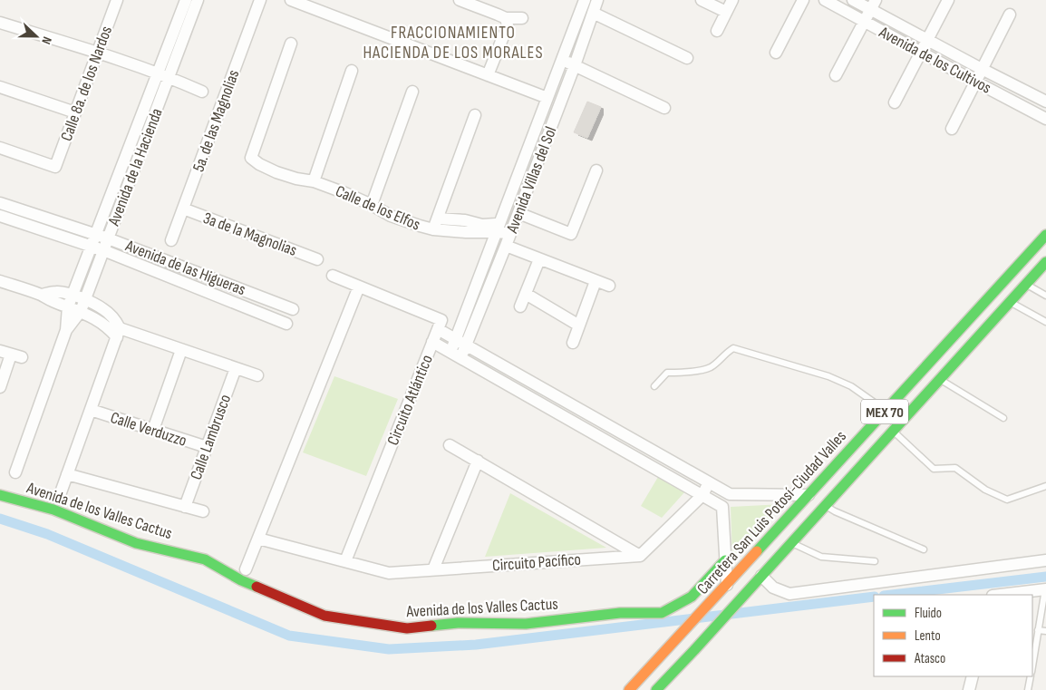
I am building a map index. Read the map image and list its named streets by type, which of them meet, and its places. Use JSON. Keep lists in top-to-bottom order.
{
  "streets": {
    "main road": ["MEX 70", "Avenida de los Valles Cactus", "Carretera San Luis Potosí-Ciudad Valles"],
    "street": [
      "Avenida de los Cultivos",
      "Calle 8a. de los Nardos",
      "5a. de las Magnolias",
      "Avenida de la Hacienda",
      "Avenida Villas del Sol",
      "Calle de los Elfos",
      "3a de la Magnolias",
      "Avenida de las Higueras",
      "Circuito Atlántico",
      "Calle Verduzzo",
      "Calle Lambrusco",
      "Circuito Pacífico"
    ]
  },
  "crossings": [
    ["5a. de las Magnolias", "3a de la Magnolias"],
    ["Avenida de la Hacienda", "Avenida de las Higueras"],
    ["Avenida Villas del Sol", "Calle de los Elfos"],
    ["Circuito Atlántico", "Circuito Pacífico"],
    ["Calle Verduzzo", "Calle Lambrusco"]
  ],
  "districts": ["FRACCIONAMIENTO HACIENDA DE LOS MORALES"],
  "legend": ["Fluido", "Lento", "Atasco"],
  "north": "right"
}
